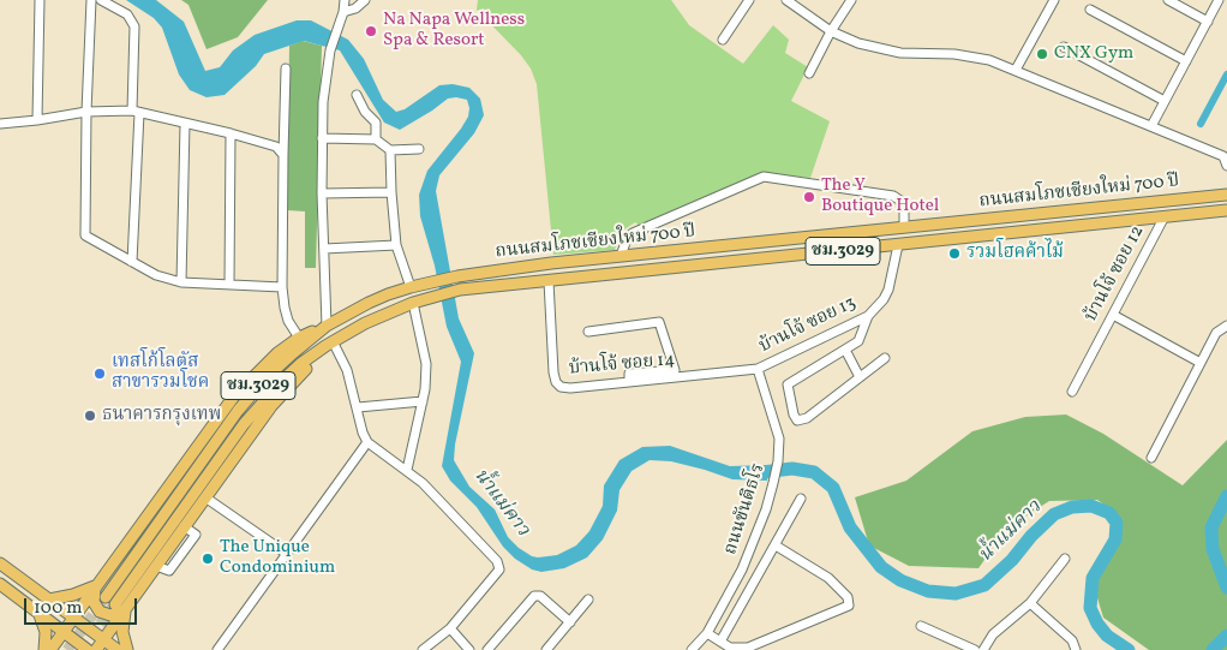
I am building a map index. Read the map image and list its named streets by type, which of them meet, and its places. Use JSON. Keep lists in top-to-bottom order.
{
  "streets": {
    "main road": ["ถนนสมโภชเชียงใหม่ 700 ปี", "ชม.3029"],
    "street": [
      "บ้านโจ้ ซอย 12",
      "บ้านโจ้ ซอย 13",
      "บ้านโจ้ ซอย 14",
      "ถนนขันติธโร"
    ]
  },
  "crossings": [
    ["ถนนสมโภชเชียงใหม่ 700 ปี", "บ้านโจ้ ซอย 12"],
    ["ถนนสมโภชเชียงใหม่ 700 ปี", "บ้านโจ้ ซอย 13"],
    ["ถนนสมโภชเชียงใหม่ 700 ปี", "บ้านโจ้ ซอย 14"],
    ["บ้านโจ้ ซอย 13", "บ้านโจ้ ซอย 14"],
    ["บ้านโจ้ ซอย 13", "ถนนขันติธโร"],
    ["บ้านโจ้ ซอย 14", "ถนนขันติธโร"]
  ],
  "water": ["น้ำแม่คาว"],
  "places": [
    "Na Napa Wellness Spa & Resort",
    "CNX Gym",
    "The Y Boutique Hotel",
    "รวมโฮคค้าไม้",
    "เทสโก้โลตัส สาขารวมโชค",
    "ธนาคารกรุงเทพ",
    "The Unique Condominium"
  ],
  "scale_bar": "100 m"
}
